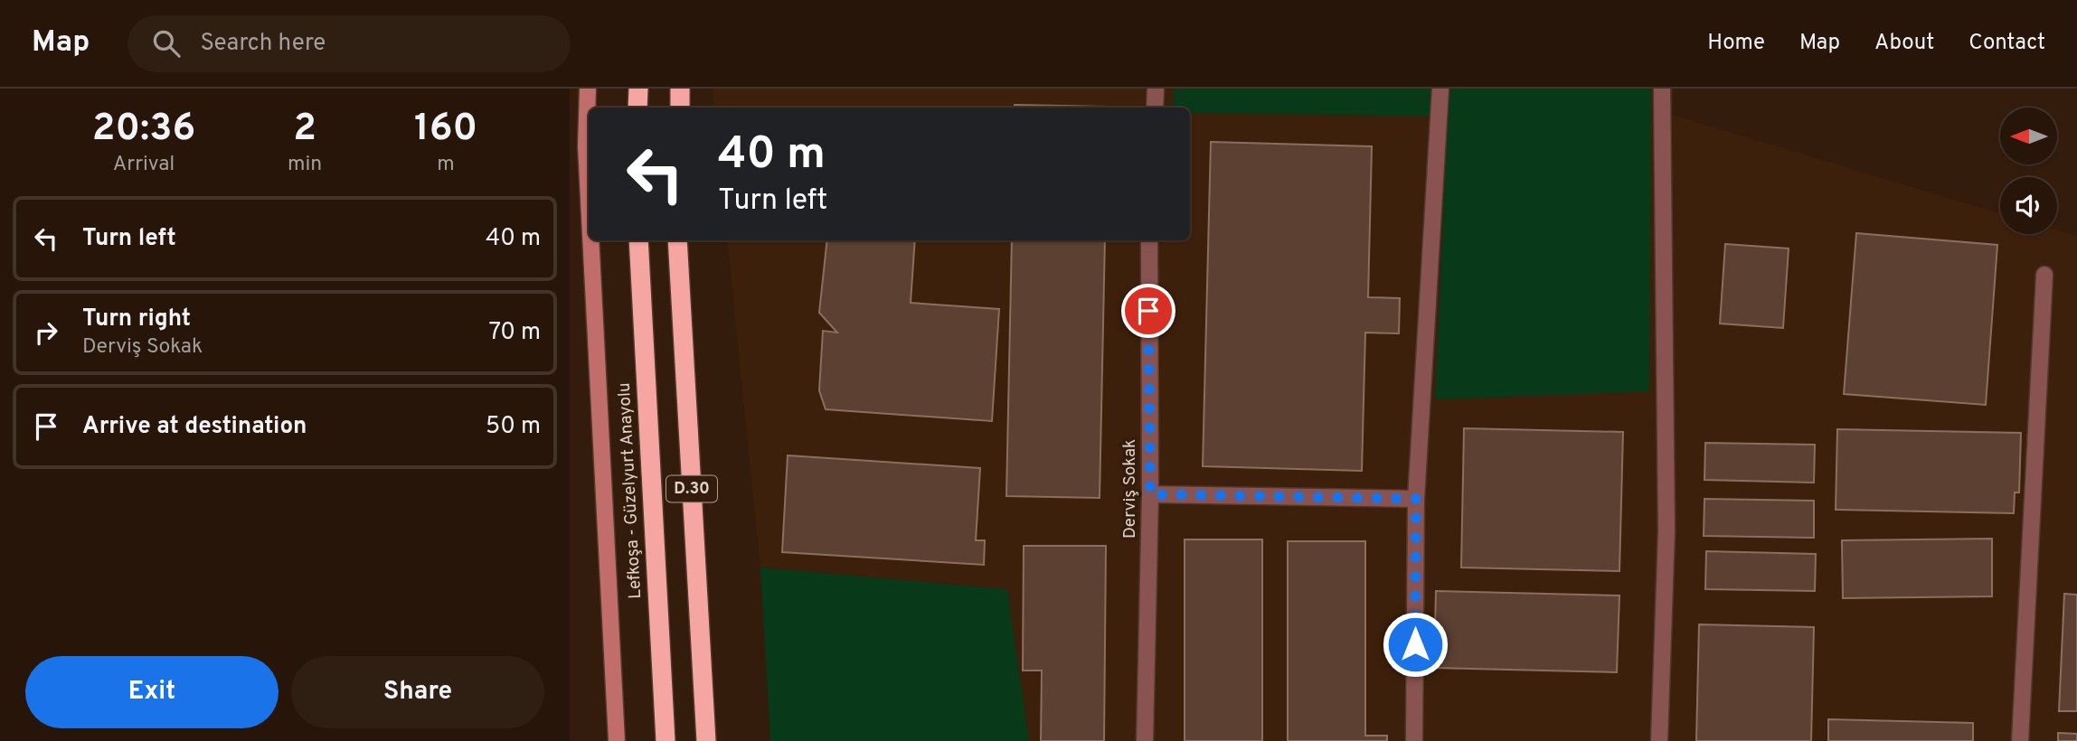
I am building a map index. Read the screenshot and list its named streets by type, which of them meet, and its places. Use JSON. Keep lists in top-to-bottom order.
{
  "streets": {
    "highway": ["D.30", "Lefkoşa - Güzelyurt Anayolu"],
    "street": ["Derviş Sokak"]
  },
  "north": "left",
  "page": {
    "header": "Map",
    "search": "Search here",
    "nav": [
      "Home",
      "Map",
      "About",
      "Contact"
    ],
    "eta": [
      "20:36",
      "Arrival",
      "2",
      "min",
      "160",
      "m"
    ],
    "turn": ["40 m", "Turn left"],
    "list": [
      {
        "name": "Turn left",
        "value": "40 m"
      },
      {
        "name": "Turn right",
        "note": "Derviş Sokak",
        "value": "70 m"
      },
      {
        "name": "Arrive at destination",
        "value": "50 m"
      }
    ],
    "buttons": ["Exit", "Share"]
  }
}
